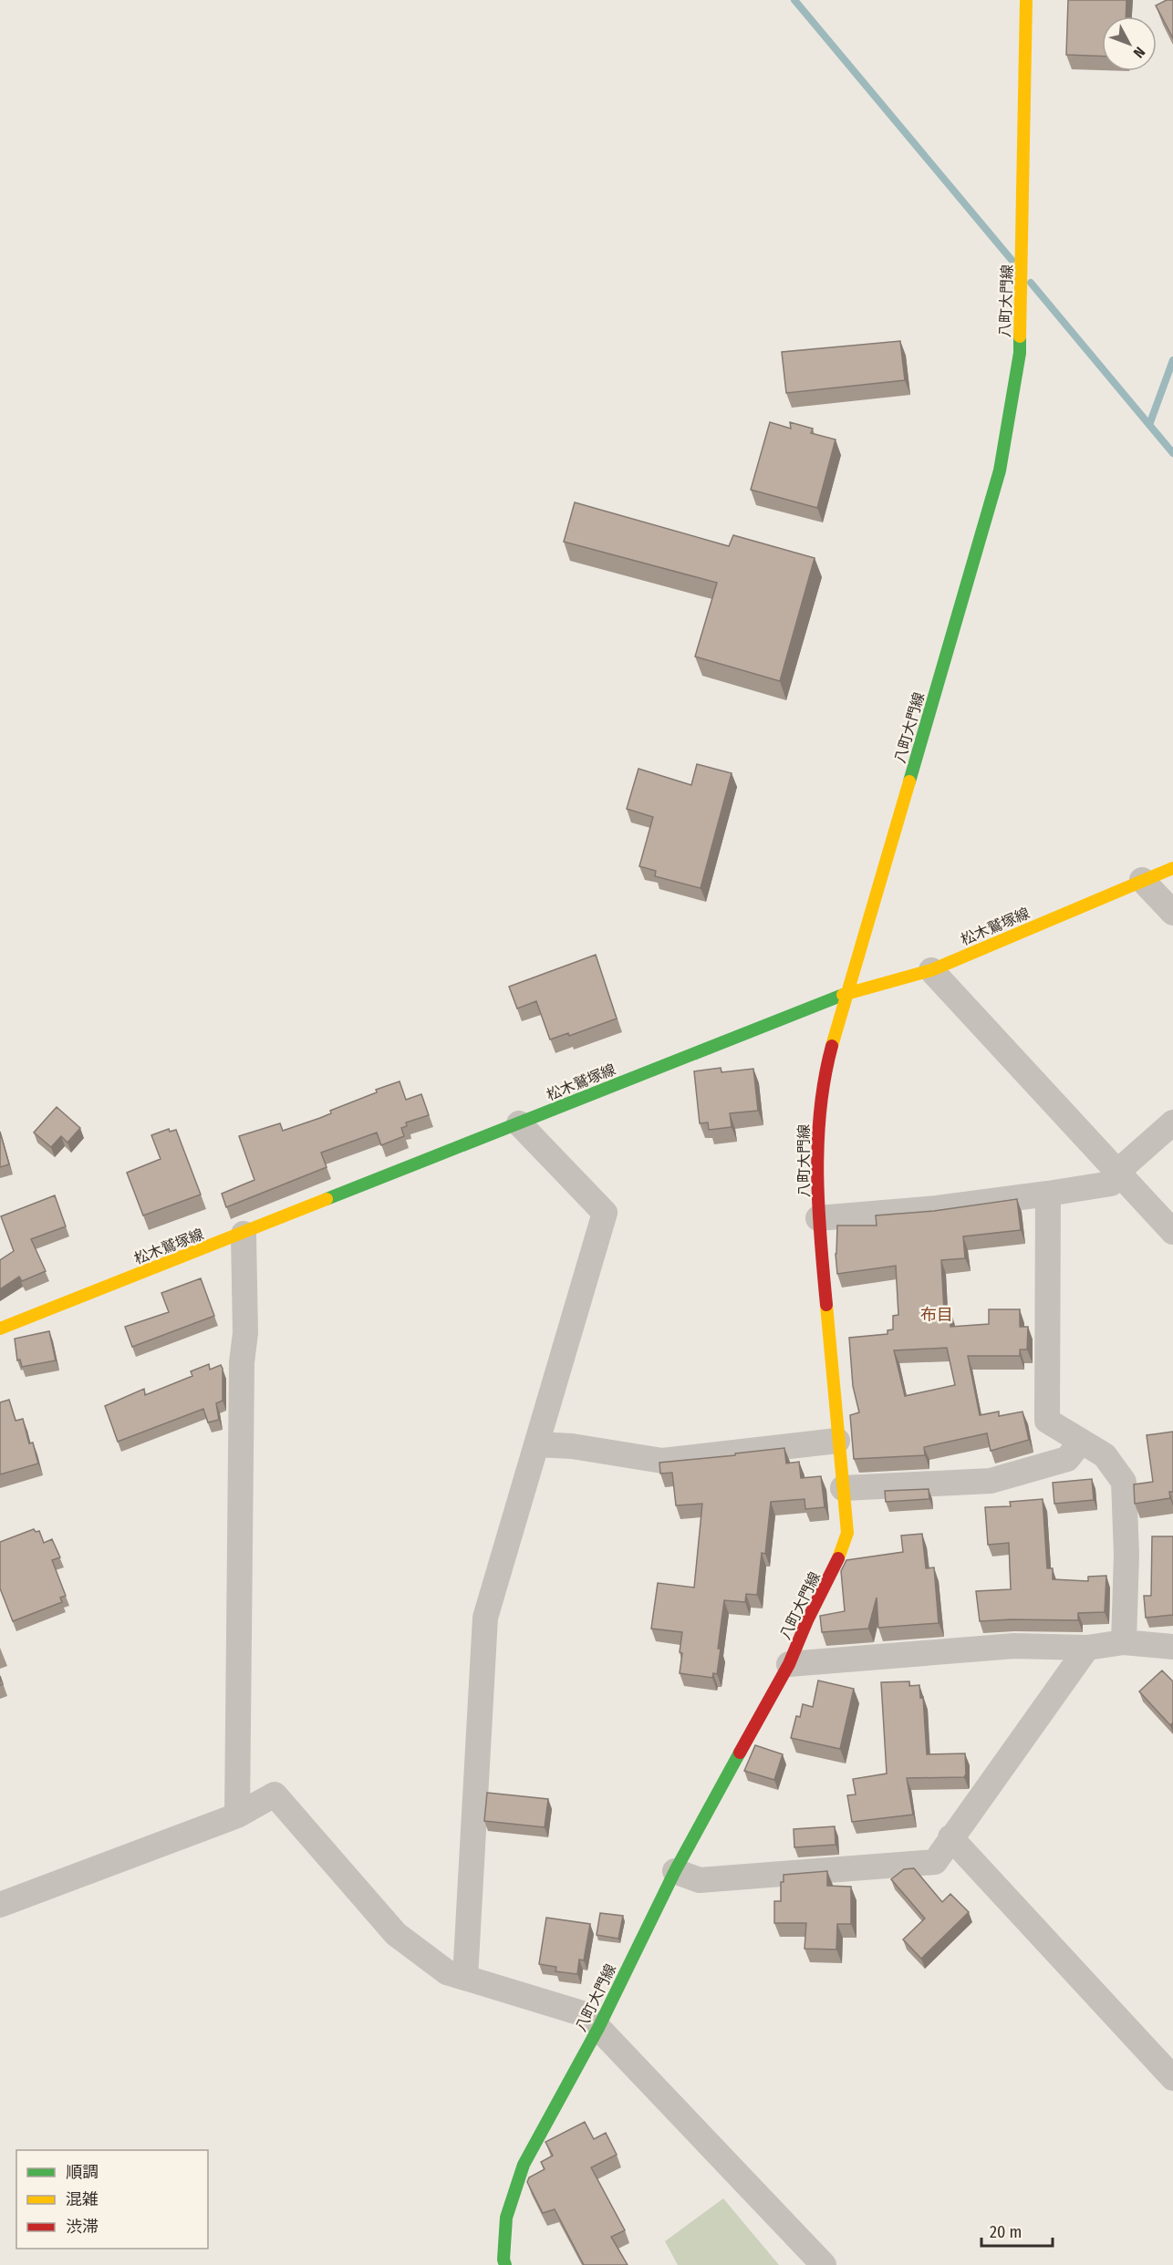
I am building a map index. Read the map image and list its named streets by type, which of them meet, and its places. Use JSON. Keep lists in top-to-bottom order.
{
  "streets": {
    "main road": ["八町大門線", "松木鷲塚線"]
  },
  "crossings": [
    ["八町大門線", "松木鷲塚線"]
  ],
  "districts": ["布目"],
  "legend": ["順調", "混雑", "渋滞"],
  "scale_bar": "20 m",
  "north": "bottom right"
}
